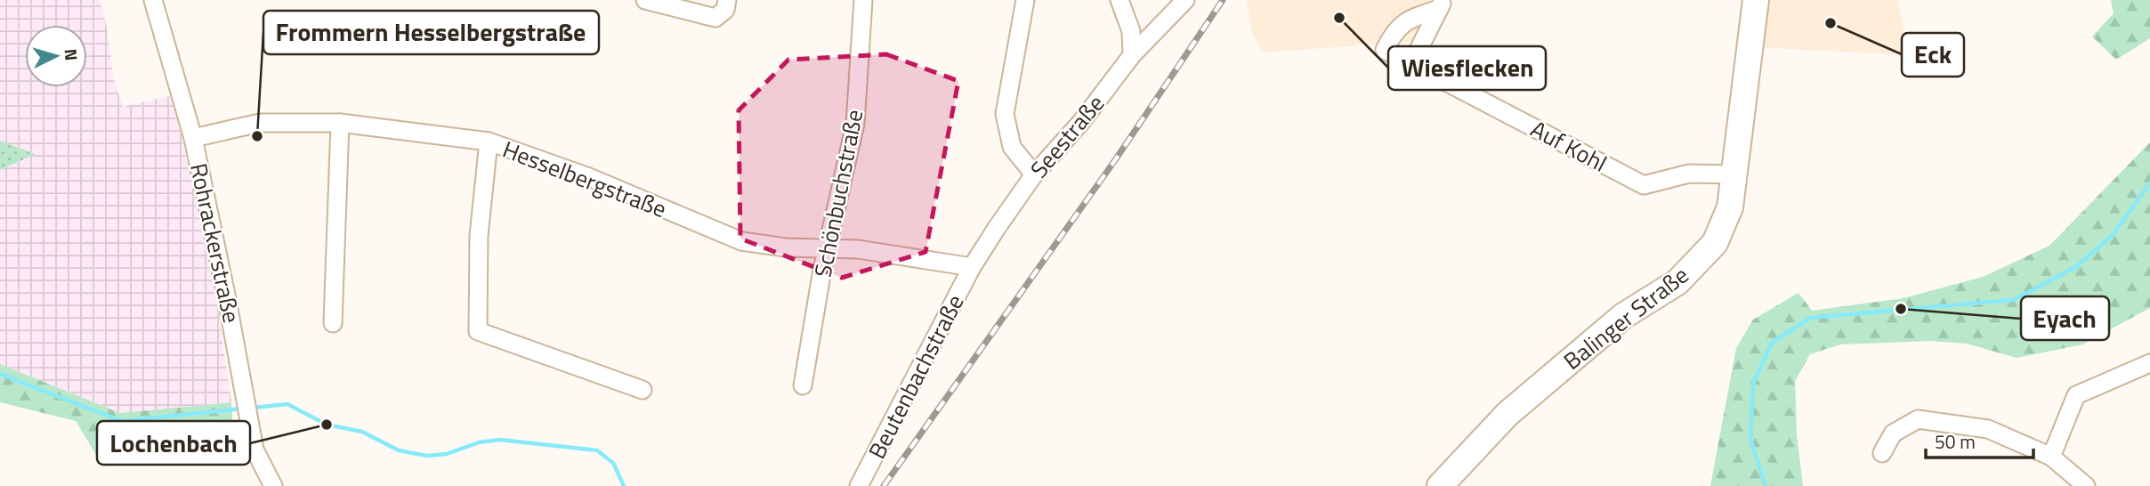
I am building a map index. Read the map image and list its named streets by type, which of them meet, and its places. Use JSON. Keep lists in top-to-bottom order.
{
  "streets": {
    "main road": ["Balinger Straße"],
    "street": [
      "Seestraße",
      "Auf Kohl",
      "Hesselbergstraße",
      "Schönbuchstraße",
      "Rohrackerstraße",
      "Beutenbachstraße"
    ]
  },
  "crossings": [
    ["Seestraße", "Hesselbergstraße"],
    ["Seestraße", "Beutenbachstraße"],
    ["Auf Kohl", "Balinger Straße"],
    ["Hesselbergstraße", "Schönbuchstraße"],
    ["Hesselbergstraße", "Rohrackerstraße"],
    ["Hesselbergstraße", "Beutenbachstraße"]
  ],
  "places": [
    "Wiesflecken",
    "Eck",
    "Frommern Hesselbergstraße",
    "Eyach",
    "Lochenbach"
  ],
  "scale_bar": "50 m",
  "north": "right"
}
